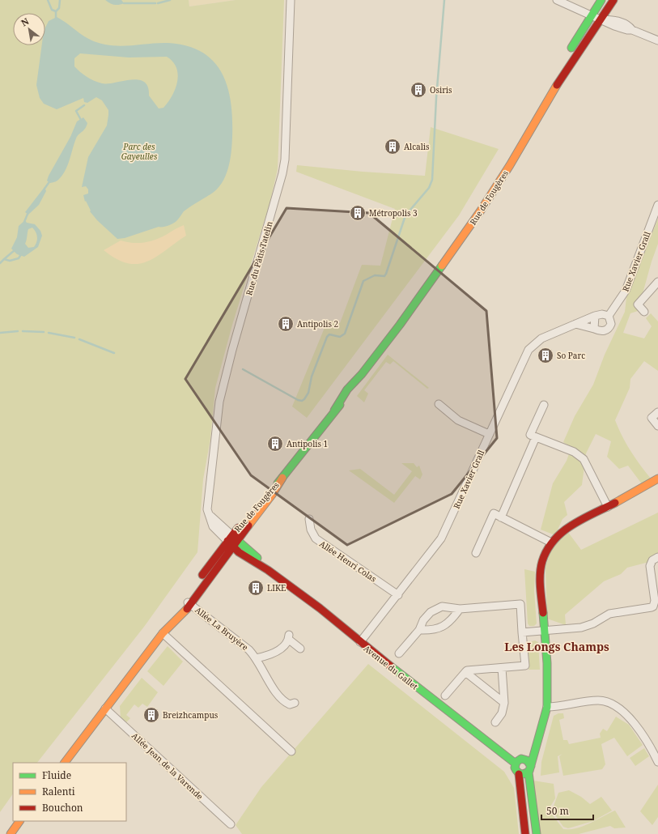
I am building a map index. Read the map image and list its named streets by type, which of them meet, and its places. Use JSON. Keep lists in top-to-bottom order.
{
  "streets": {
    "main road": ["Rue de Fougères", "Avenue du Gallet"],
    "street": [
      "Rue du Pâtis Tatelin",
      "Rue Xavier Grall",
      "Allée Henri Colas",
      "Allée La Bruyère",
      "Allée Jean de la Varende"
    ]
  },
  "crossings": [
    ["Rue de Fougères", "Rue du Pâtis Tatelin"],
    ["Rue de Fougères", "Allée La Bruyère"],
    ["Rue de Fougères", "Avenue du Gallet"],
    ["Rue de Fougères", "Allée Jean de la Varende"],
    ["Rue du Pâtis Tatelin", "Avenue du Gallet"],
    ["Rue Xavier Grall", "Allée Henri Colas"],
    ["Rue Xavier Grall", "Avenue du Gallet"]
  ],
  "districts": ["Les Longs Champs"],
  "parks": ["Parc des Gayeulles"],
  "places": {
    "building": [
      "Osiris",
      "Alcalis",
      "Métropolis 3",
      "Antipolis 2",
      "So Parc",
      "Antipolis 1",
      "LIKE",
      "Breizhcampus"
    ]
  },
  "legend": ["Fluide", "Ralenti", "Bouchon"],
  "scale_bar": "50 m",
  "north": "top left"
}
